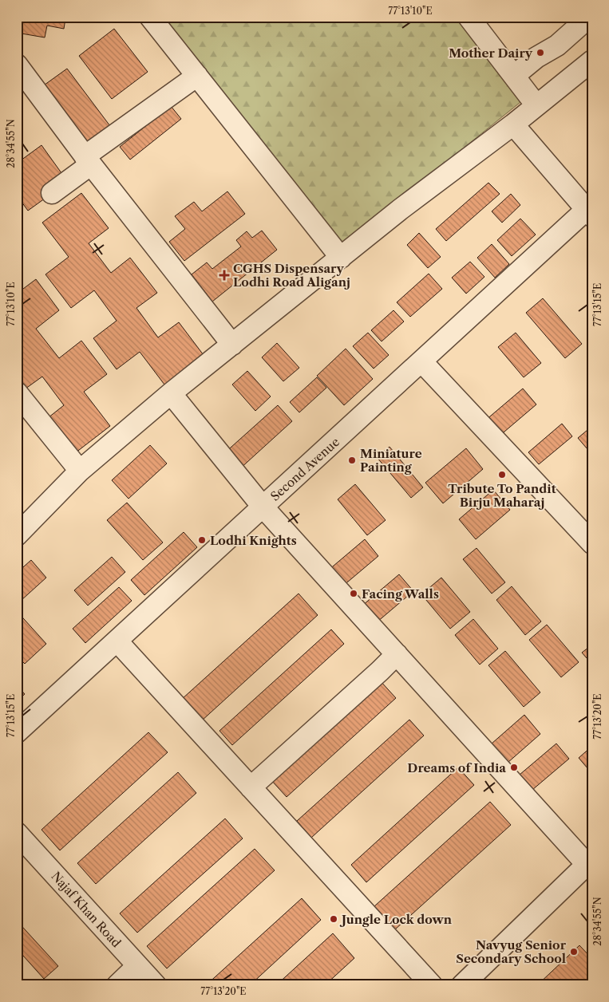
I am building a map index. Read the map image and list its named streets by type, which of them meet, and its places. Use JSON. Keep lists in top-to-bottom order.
{
  "streets": {
    "street": ["Second Avenue", "Najaf Khan Road"]
  },
  "places": {
    "other": [
      "Mother Dairy",
      "Miniature Painting",
      "Tribute To Pandit Birju Maharaj",
      "Lodhi Knights",
      "Facing Walls",
      "Dreams of India",
      "Jungle Lock down",
      "Navyug Senior Secondary School"
    ],
    "health": ["CGHS Dispensary Lodhi Road Aliganj"]
  },
  "coordinates": [
    "77°13'10\"E",
    "28°34'55\"N",
    "77°13'15\"E",
    "77°13'20\"E"
  ]
}
